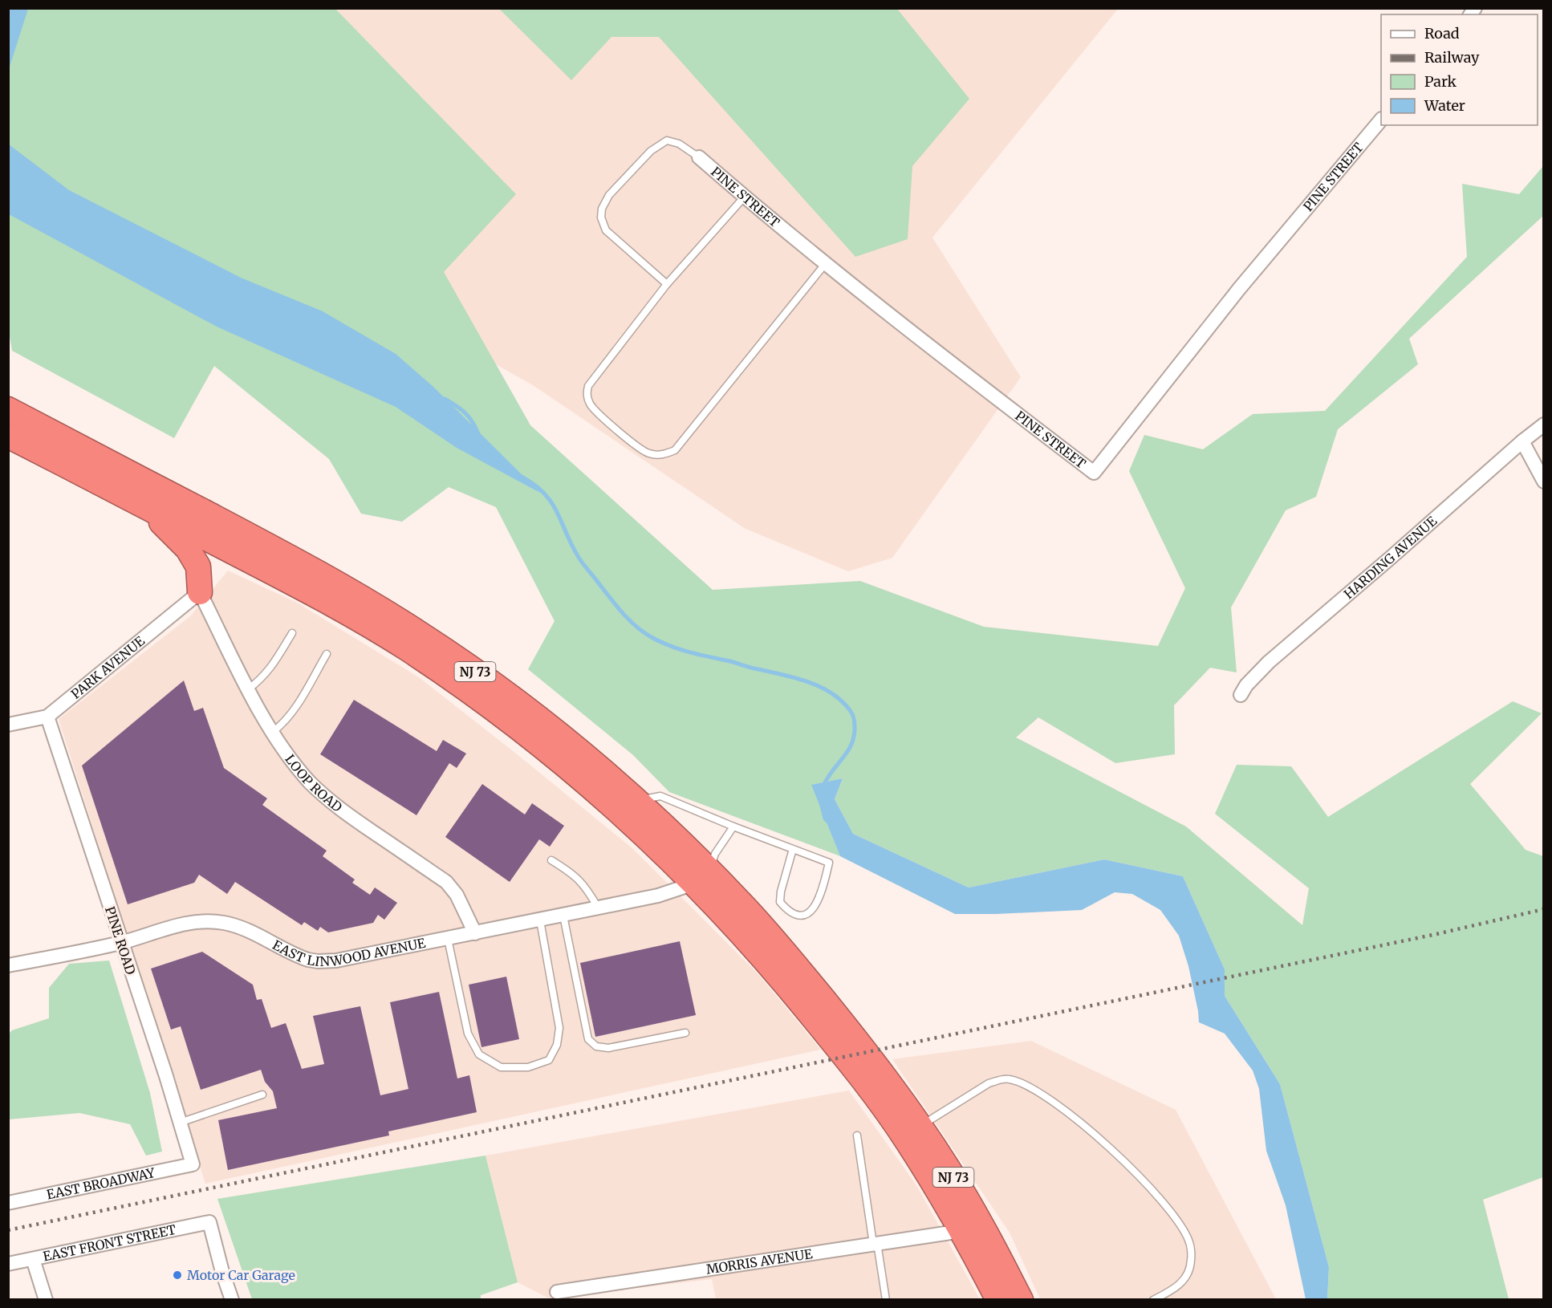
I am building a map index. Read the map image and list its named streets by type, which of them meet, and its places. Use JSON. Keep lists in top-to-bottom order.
{
  "streets": {
    "highway": ["NJ 73"],
    "street": [
      "PINE STREET",
      "HARDING AVENUE",
      "PARK AVENUE",
      "LOOP ROAD",
      "PINE ROAD",
      "EAST LINWOOD AVENUE",
      "EAST BROADWAY",
      "EAST FRONT STREET",
      "MORRIS AVENUE"
    ]
  },
  "crossings": [
    ["PARK AVENUE", "LOOP ROAD"],
    ["PARK AVENUE", "PINE ROAD"],
    ["NJ 73", "EAST LINWOOD AVENUE"],
    ["NJ 73", "MORRIS AVENUE"],
    ["LOOP ROAD", "EAST LINWOOD AVENUE"],
    ["PINE ROAD", "EAST LINWOOD AVENUE"],
    ["PINE ROAD", "EAST BROADWAY"]
  ],
  "places": ["Motor Car Garage"],
  "legend": [
    "Road",
    "Railway",
    "Park",
    "Water"
  ]
}
